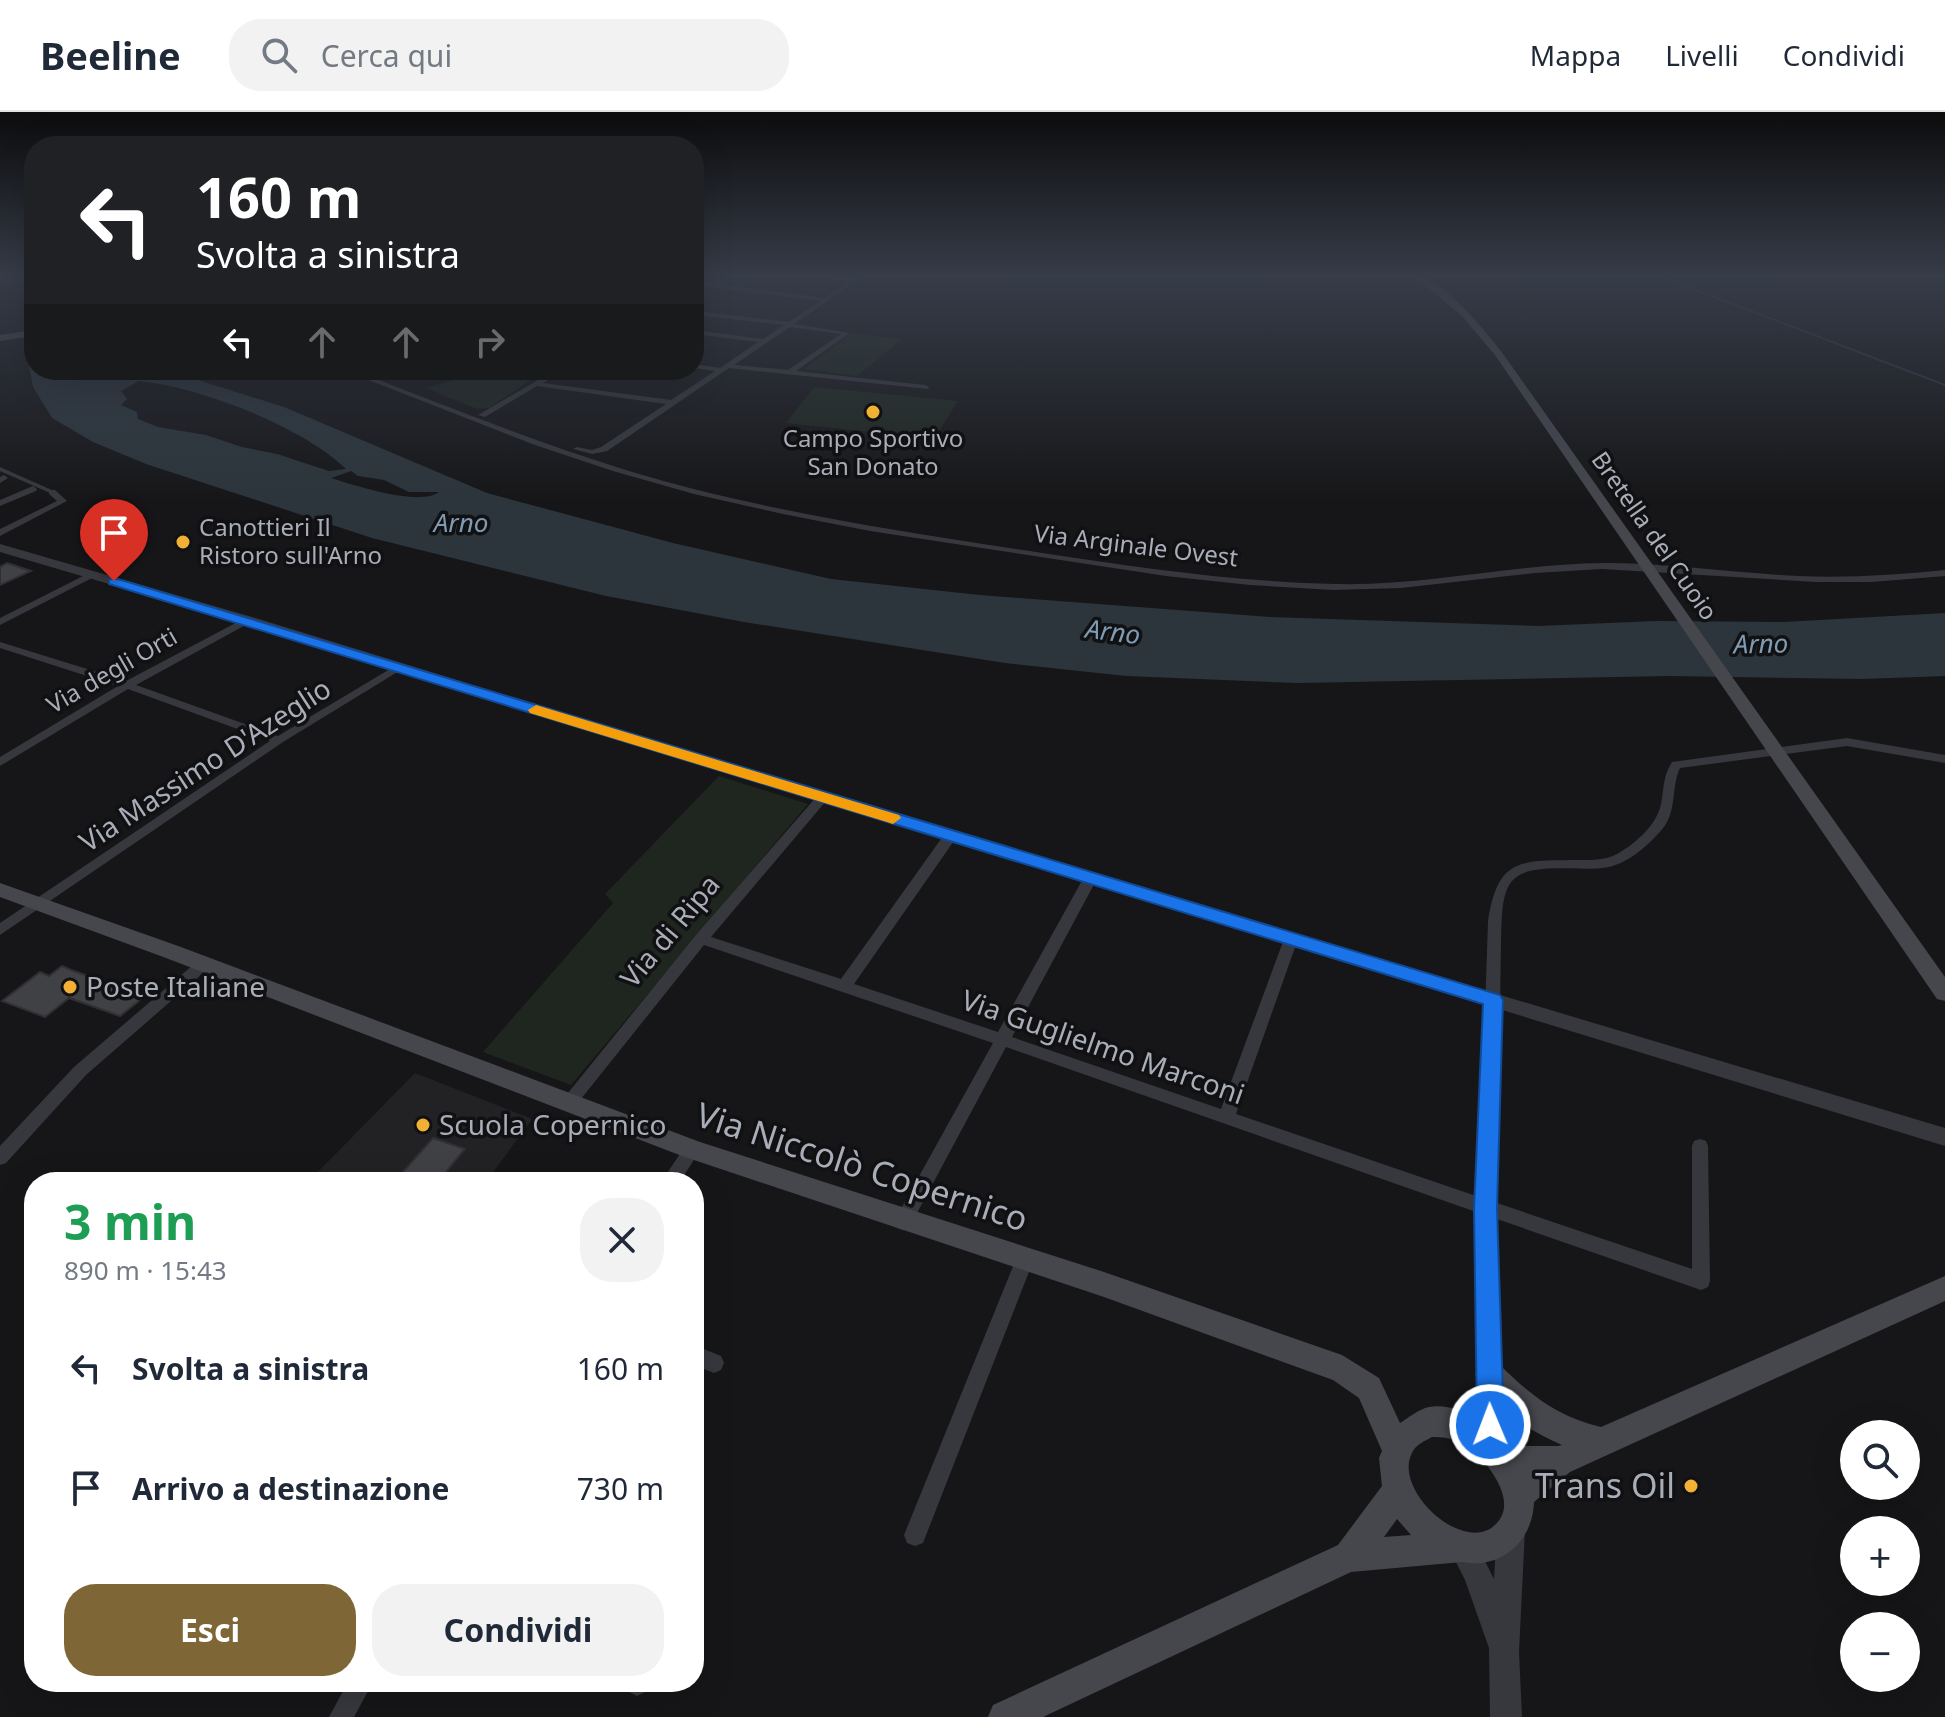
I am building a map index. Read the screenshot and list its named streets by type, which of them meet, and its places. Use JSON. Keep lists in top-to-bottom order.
{
  "streets": {
    "main road": ["Bretella del Cuoio", "Via Niccolò Copernico"],
    "street": [
      "Via Arginale Ovest",
      "Via degli Orti",
      "Via Massimo D'Azeglio",
      "Via di Ripa",
      "Via Guglielmo Marconi"
    ]
  },
  "crossings": [
    ["Via Massimo D'Azeglio", "Via Niccolò Copernico"],
    ["Via di Ripa", "Via Guglielmo Marconi"],
    ["Via di Ripa", "Via Niccolò Copernico"]
  ],
  "water": ["Arno"],
  "places": [
    "Campo Sportivo San Donato",
    "Canottieri Il Ristoro sull'Arno",
    "Poste Italiane",
    "Scuola Copernico",
    "Trans Oil"
  ],
  "page": {
    "header": "Beeline",
    "search": "Cerca qui",
    "nav": ["Mappa", "Livelli", "Condividi"],
    "turn": ["160 m", "Svolta a sinistra"],
    "heading": ["3 min", "890 m · 15:43"],
    "list": [
      {
        "name": "Svolta a sinistra",
        "value": "160 m"
      },
      {
        "name": "Arrivo a destinazione",
        "value": "730 m"
      }
    ],
    "map_buttons": ["+", "−"],
    "buttons": ["Esci", "Condividi"]
  }
}
